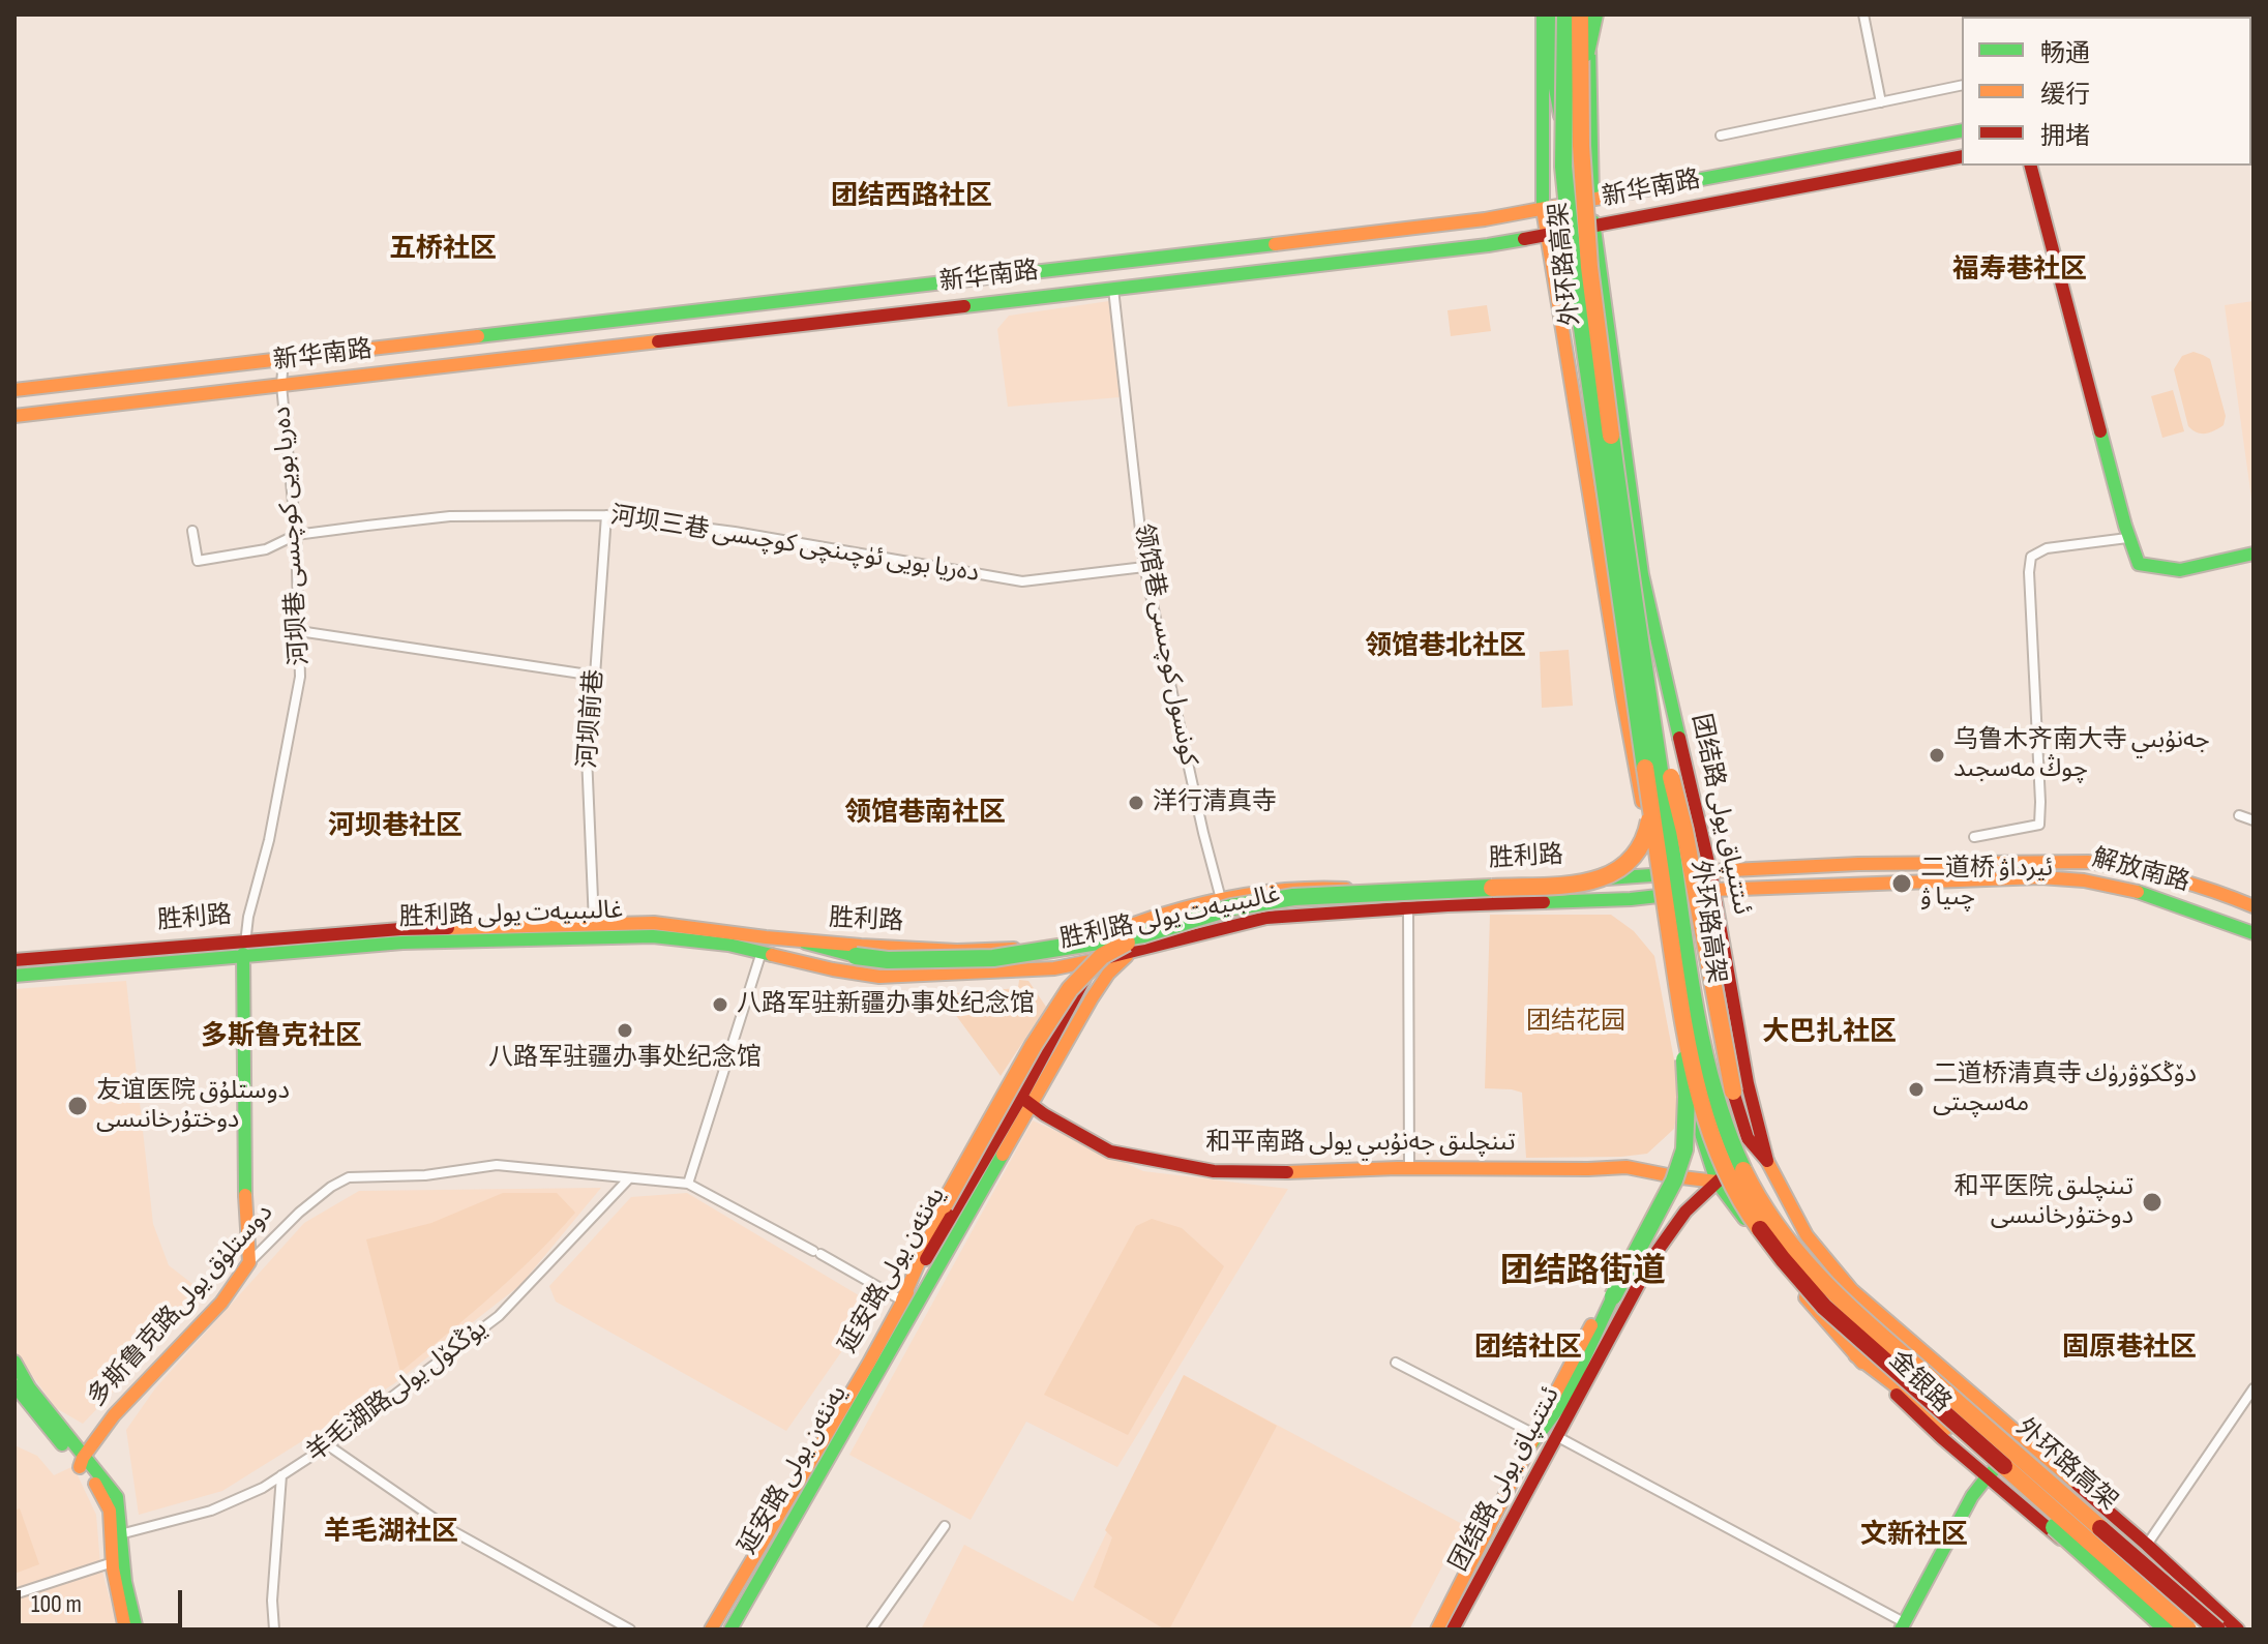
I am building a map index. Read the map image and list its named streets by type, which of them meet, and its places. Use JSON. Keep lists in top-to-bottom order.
{
  "streets": {
    "main road": [
      "新华南路",
      "外环路高架",
      "团结路 ئىتتىپاق يولى",
      "胜利路",
      "解放南路",
      "胜利路 غالىبىيەت يولى",
      "和平南路 تىنچلىق جەنۇبىي يولى",
      "延安路يەنئەن يولى",
      "多斯鲁克路دوستلۇق يولى",
      "金银路",
      "延安路 يەنئەن يولى"
    ],
    "street": [
      "河坝巷 دەريا بويى كوچىسى",
      "河坝三巷 دەريا بويى ئۈچىنچى كوچىسى",
      "领馆巷 كونسول كوچىسى",
      "河坝前巷",
      "羊毛湖路يۇڭكۆل يولى"
    ]
  },
  "crossings": [
    ["新华南路", "河坝巷 دەريا بويى كوچىسى"],
    ["新华南路", "领馆巷 كونسول كوچىسى"],
    ["新华南路", "团结路 ئىتتىپاق يولى"],
    ["河坝巷 دەريا بويى كوچىسى", "河坝三巷 دەريا بويى ئۈچىنچى كوچىسى"],
    ["河坝巷 دەريا بويى كوچىسى", "胜利路"],
    ["河坝巷 دەريا بويى كوچىسى", "胜利路 غالىبىيەت يولى"],
    ["河坝三巷 دەريا بويى ئۈچىنچى كوچىسى", "领馆巷 كونسول كوچىسى"],
    ["河坝三巷 دەريا بويى ئۈچىنچى كوچىسى", "河坝前巷"],
    ["领馆巷 كونسول كوچىسى", "胜利路"],
    ["河坝前巷", "胜利路"],
    ["团结路 ئىتتىپاق يولى", "胜利路"],
    ["团结路 ئىتتىپاق يولى", "解放南路"],
    ["团结路 ئىتتىپاق يولى", "胜利路 غالىبىيەت يولى"],
    ["团结路 ئىتتىپاق يولى", "和平南路 تىنچلىق جەنۇبىي يولى"],
    ["团结路 ئىتتىپاق يولى", "金银路"],
    ["胜利路", "胜利路 غالىبىيەت يولى"],
    ["胜利路", "延安路يەنئەن يولى"],
    ["解放南路", "胜利路 غالىبىيەت يولى"],
    ["胜利路 غالىبىيەت يولى", "延安路يەنئەن يولى"],
    ["胜利路 غالىبىيەت يولى", "延安路 يەنئەن يولى"],
    ["和平南路 تىنچلىق جەنۇبىي يولى", "延安路يەنئەن يولى"],
    ["和平南路 تىنچلىق جەنۇبىي يولى", "金银路"],
    ["和平南路 تىنچلىق جەنۇبىي يولى", "延安路 يەنئەن يولى"],
    ["延安路يەنئەن يولى", "延安路 يەنئەن يولى"],
    ["多斯鲁克路دوستلۇق يولى", "羊毛湖路يۇڭكۆل يولى"]
  ],
  "districts": [
    "团结西路社区",
    "五桥社区",
    "福寿巷社区",
    "领馆巷北社区",
    "领馆巷南社区",
    "河坝巷社区",
    "大巴扎社区",
    "多斯鲁克社区",
    "团结路街道",
    "团结社区",
    "固原巷社区",
    "羊毛湖社区",
    "文新社区"
  ],
  "parks": ["团结花园"],
  "places": [
    "乌鲁木齐南大寺 جەنۇبىي چوڭ مەسجىد",
    "洋行清真寺",
    "二道桥 ئيرداۋ چىيا ۋ",
    "八路军驻新疆办事处纪念馆",
    "八路军驻疆办事处纪念馆",
    "二道桥清真寺 دۆڭكۆۋرۈك مەسچىتى",
    "友谊医院 دوستلۇق دوختۇرخانىسى",
    "和平医院 تىنچلىق دوختۇرخانىسى"
  ],
  "legend": ["畅通", "缓行", "拥堵"],
  "scale_bar": "100 m"
}
